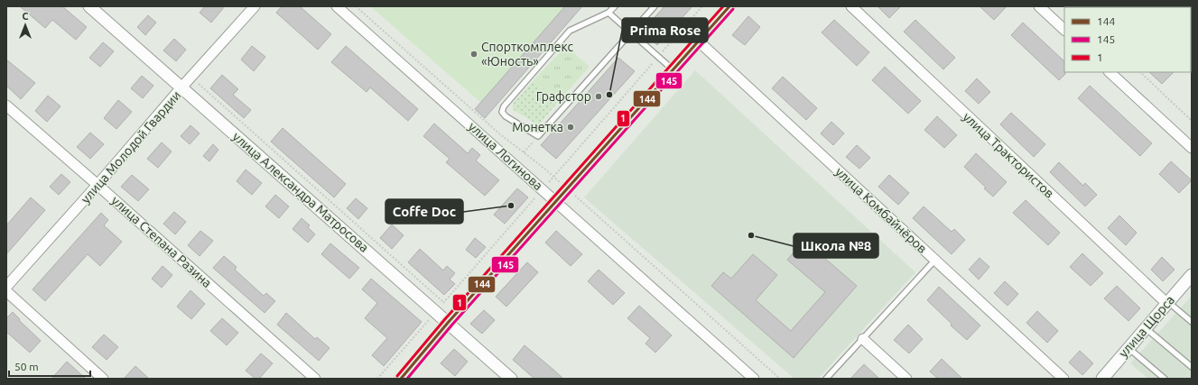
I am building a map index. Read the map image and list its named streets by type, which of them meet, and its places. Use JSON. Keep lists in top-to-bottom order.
{
  "streets": {
    "street": [
      "улица Молодой Гвардии",
      "улица Трактористов",
      "улица Логинова",
      "улица Александра Матросова",
      "улица Комбайнёров",
      "улица Степана Разина",
      "улица Щорса"
    ]
  },
  "crossings": [
    ["улица Молодой Гвардии", "улица Александра Матросова"],
    ["улица Молодой Гвардии", "улица Степана Разина"],
    ["улица Трактористов", "улица Щорса"]
  ],
  "places": [
    "Спорткомплекс «Юность»",
    "Prima Rose",
    "Графстор",
    "Монетка",
    "Coffe Doc",
    "Школа №8"
  ],
  "lines": ["transit line 144", "transit line 1", "transit line 145"],
  "legend": ["144", "145", "1"],
  "scale_bar": "50 m",
  "north": "top"
}
